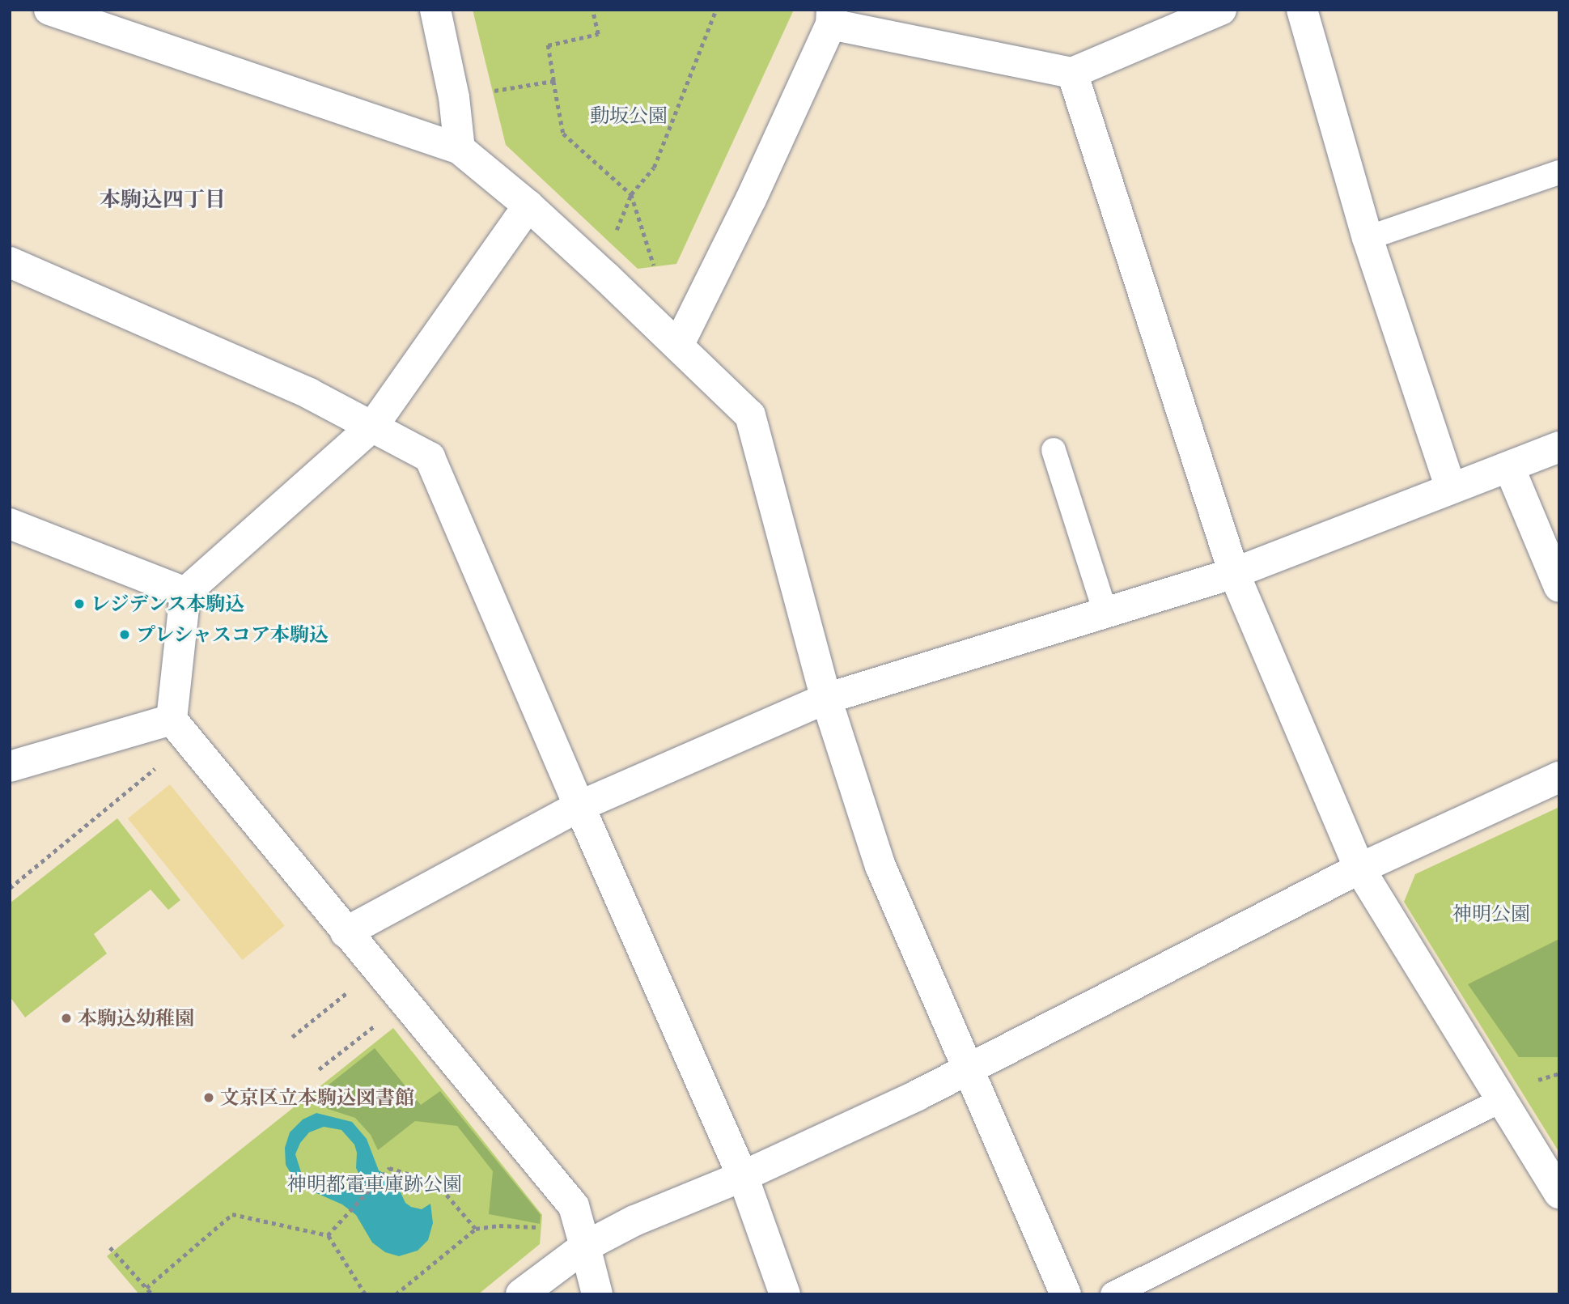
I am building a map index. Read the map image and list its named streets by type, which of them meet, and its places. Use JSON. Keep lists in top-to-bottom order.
{
  "districts": ["本駒込四丁目"],
  "parks": ["動坂公園", "神明公園", "神明都電車庫跡公園"],
  "places": [
    "レジデンス本駒込",
    "プレシャスコア本駒込",
    "本駒込幼稚園",
    "文京区立本駒込図書館"
  ]
}
